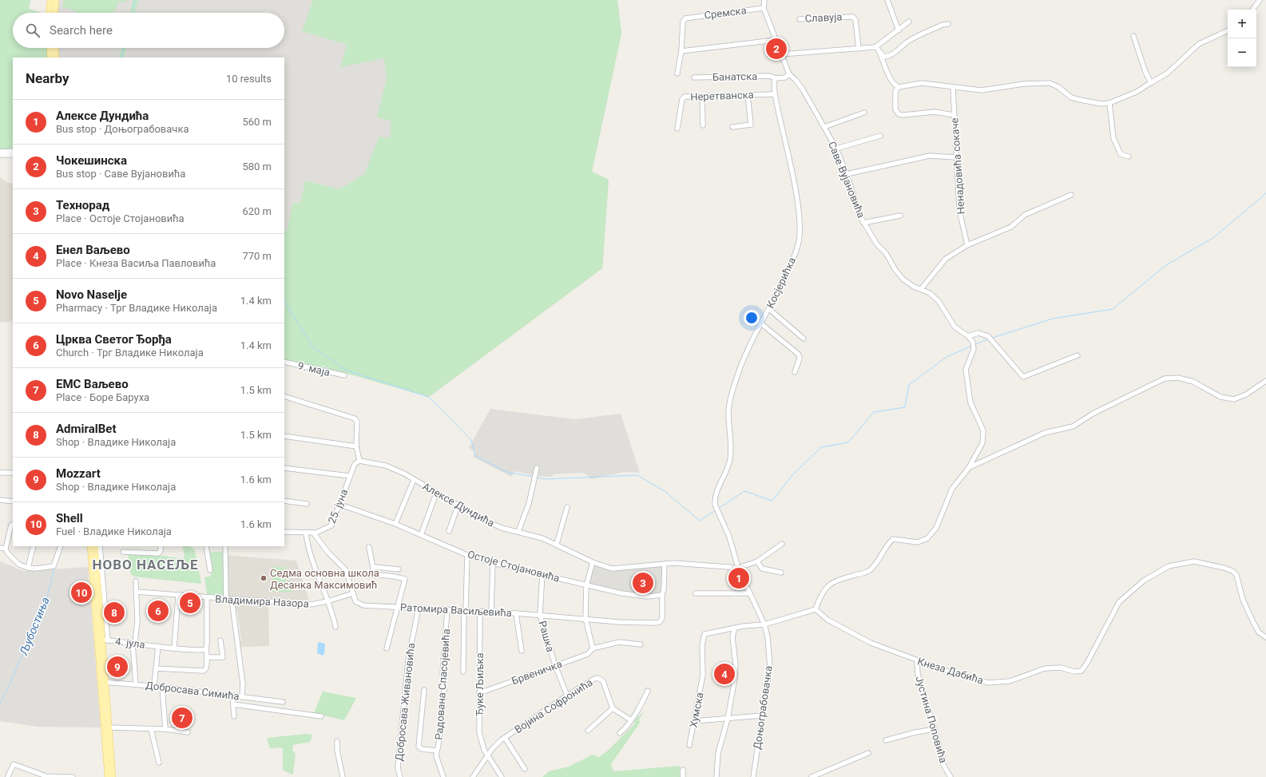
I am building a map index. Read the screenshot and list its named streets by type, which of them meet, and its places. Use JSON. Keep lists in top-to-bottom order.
{
  "streets": {
    "street": [
      "Сремска",
      "Славуја",
      "Банатска",
      "Неретванска",
      "Ненадовића сокаче",
      "Саве Вујановића",
      "Косјерићка",
      "9. маја",
      "Алексе Дундића",
      "25. јуна",
      "Остоје Стојановића",
      "Владимира Назора",
      "Ратомира Васиљевића",
      "Рашка",
      "4. јула",
      "Кнеза Дабића",
      "Брвеничка",
      "Радована Спасојевића",
      "Ђуке Љиљка",
      "Добросава Симића",
      "Добросава Живановића",
      "Војина Софронића",
      "Доњограбовачка",
      "Хумска",
      "Јустина Поповића"
    ]
  },
  "crossings": [
    ["Сремска", "Саве Вујановића"],
    ["Банатска", "Косјерићка"],
    ["Неретванска", "Косјерићка"],
    ["Косјерићка", "Алексе Дундића"],
    ["Косјерићка", "Доњограбовачка"],
    ["Алексе Дундића", "25. јуна"],
    ["Алексе Дундића", "Доњограбовачка"],
    ["25. јуна", "Остоје Стојановића"],
    ["Остоје Стојановића", "Ратомира Васиљевића"],
    ["Остоје Стојановића", "Рашка"],
    ["Владимира Назора", "Ратомира Васиљевића"],
    ["Ратомира Васиљевића", "Рашка"],
    ["Ратомира Васиљевића", "Радована Спасојевића"],
    ["Ратомира Васиљевића", "Ђуке Љиљка"],
    ["Ратомира Васиљевића", "Добросава Живановића"],
    ["Рашка", "Брвеничка"],
    ["Рашка", "Војина Софронића"],
    ["Кнеза Дабића", "Јустина Поповића"],
    ["Брвеничка", "Ђуке Љиљка"],
    ["Ђуке Љиљка", "Војина Софронића"]
  ],
  "districts": ["НОВО НАСЕЉЕ"],
  "water": ["Љубостиња"],
  "places": ["Седма основна школа Десанка Максимовић"],
  "page": {
    "map_buttons": ["+", "−"],
    "search": "Search here",
    "pins": [
      "2",
      "1",
      "3",
      "10",
      "5",
      "6",
      "8",
      "9",
      "4",
      "7"
    ],
    "heading": ["Nearby", "10 results"],
    "list": [
      {
        "mark": "1",
        "name": "Алексе Дундића",
        "note": "Bus stop · Доњограбовачка",
        "value": "560 m"
      },
      {
        "mark": "2",
        "name": "Чокешинска",
        "note": "Bus stop · Саве Вујановића",
        "value": "580 m"
      },
      {
        "mark": "3",
        "name": "Технорад",
        "note": "Place · Остоје Стојановића",
        "value": "620 m"
      },
      {
        "mark": "4",
        "name": "Енел Ваљево",
        "note": "Place · Кнеза Васиља Павловића",
        "value": "770 m"
      },
      {
        "mark": "5",
        "name": "Novo Naselje",
        "note": "Pharmacy · Трг Владике Николаја",
        "value": "1.4 km"
      },
      {
        "mark": "6",
        "name": "Црква Светог Ђорђа",
        "note": "Church · Трг Владике Николаја",
        "value": "1.4 km"
      },
      {
        "mark": "7",
        "name": "ЕМС Ваљево",
        "note": "Place · Боре Баруха",
        "value": "1.5 km"
      },
      {
        "mark": "8",
        "name": "AdmiralBet",
        "note": "Shop · Владике Николаја",
        "value": "1.5 km"
      },
      {
        "mark": "9",
        "name": "Mozzart",
        "note": "Shop · Владике Николаја",
        "value": "1.6 km"
      },
      {
        "mark": "10",
        "name": "Shell",
        "note": "Fuel · Владике Николаја",
        "value": "1.6 km"
      }
    ]
  }
}
